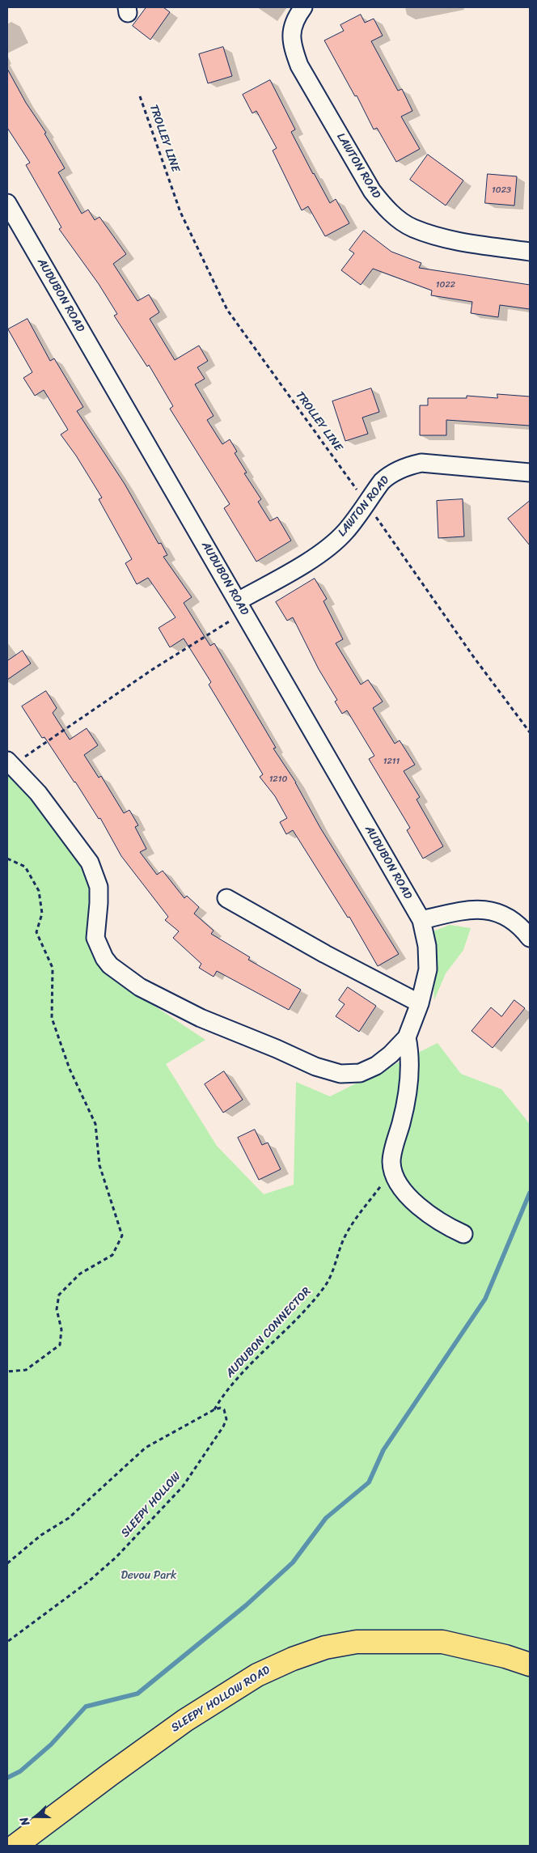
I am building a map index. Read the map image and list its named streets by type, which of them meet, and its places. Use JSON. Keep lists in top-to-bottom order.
{
  "streets": {
    "main road": ["SLEEPY HOLLOW ROAD"],
    "street": ["LAWTON ROAD", "AUDUBON ROAD"],
    "path": ["TROLLEY LINE", "AUDUBON CONNECTOR", "SLEEPY HOLLOW"]
  },
  "crossings": [
    ["TROLLEY LINE", "LAWTON ROAD"],
    ["LAWTON ROAD", "AUDUBON ROAD"],
    ["AUDUBON CONNECTOR", "SLEEPY HOLLOW"]
  ],
  "parks": ["Devou Park"],
  "house_numbers": [
    "1023",
    "1022",
    "1211",
    "1210"
  ],
  "north": "left"
}
